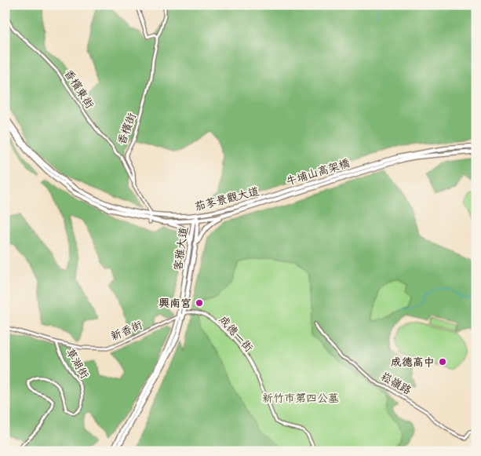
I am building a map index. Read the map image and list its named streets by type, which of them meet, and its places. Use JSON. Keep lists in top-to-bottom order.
{
  "streets": {
    "street": [
      "香檳東街",
      "香檳街",
      "牛埔山高架橋",
      "茄苳景觀大道",
      "客雅大道",
      "新香街",
      "成德一街",
      "草湖街",
      "崧嶺路"
    ]
  },
  "crossings": [
    ["香檳東街", "香檳街"],
    ["香檳街", "茄苳景觀大道"],
    ["牛埔山高架橋", "茄苳景觀大道"],
    ["茄苳景觀大道", "客雅大道"],
    ["客雅大道", "新香街"],
    ["客雅大道", "成德一街"],
    ["新香街", "成德一街"],
    ["新香街", "草湖街"]
  ],
  "parks": ["新竹市第四公墓"],
  "places": ["興南宮", "成德高中"]
}
